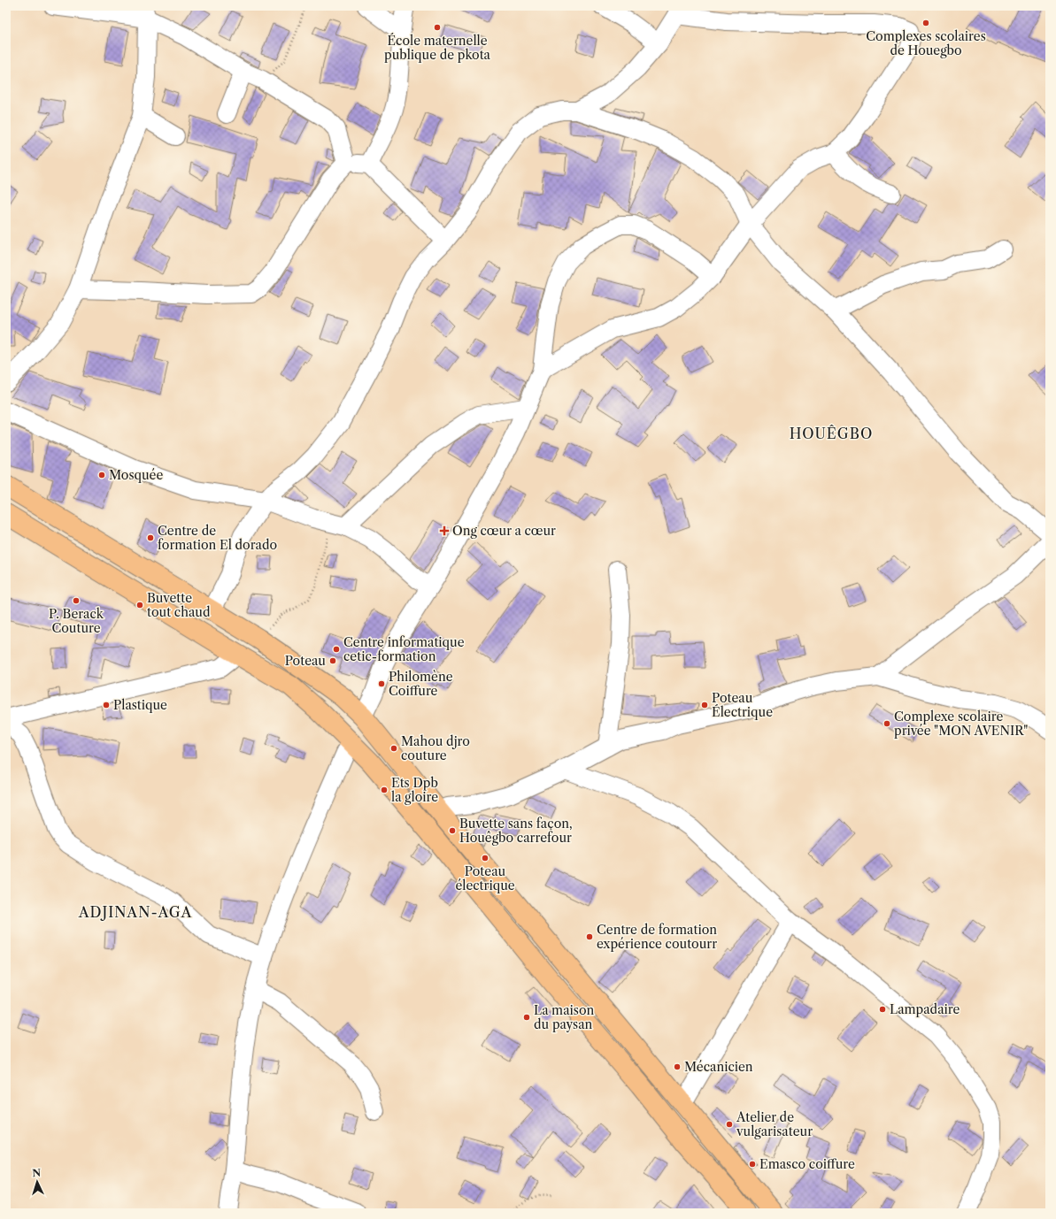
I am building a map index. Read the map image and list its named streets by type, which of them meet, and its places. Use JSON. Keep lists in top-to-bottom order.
{
  "districts": ["HOUÊGBO", "ADJINAN-AGA"],
  "places": {
    "other": [
      "Complexes scolaires de Houegbo",
      "École maternelle publique de pkota",
      "Mosquée",
      "Centre de formation El dorado",
      "P. Berack Couture",
      "Buvette tout chaud",
      "Centre informatique cetic-formation",
      "Poteau",
      "Philomène Coiffure",
      "Plastique",
      "Poteau Électrique",
      "Complexe scolaire privée \"MON AVENIR\"",
      "Mahou djro couture",
      "Ets Dpb la gloire",
      "Buvette sans façon, Houêgbo carrefour",
      "Poteau électrique",
      "Centre de formation expérience coutourr",
      "Lampadaire",
      "La maison du paysan",
      "Mécanicien",
      "Atelier de vulgarisateur",
      "Emasco coiffure"
    ],
    "health": ["Ong cœur a cœur"]
  },
  "north": "top"
}
